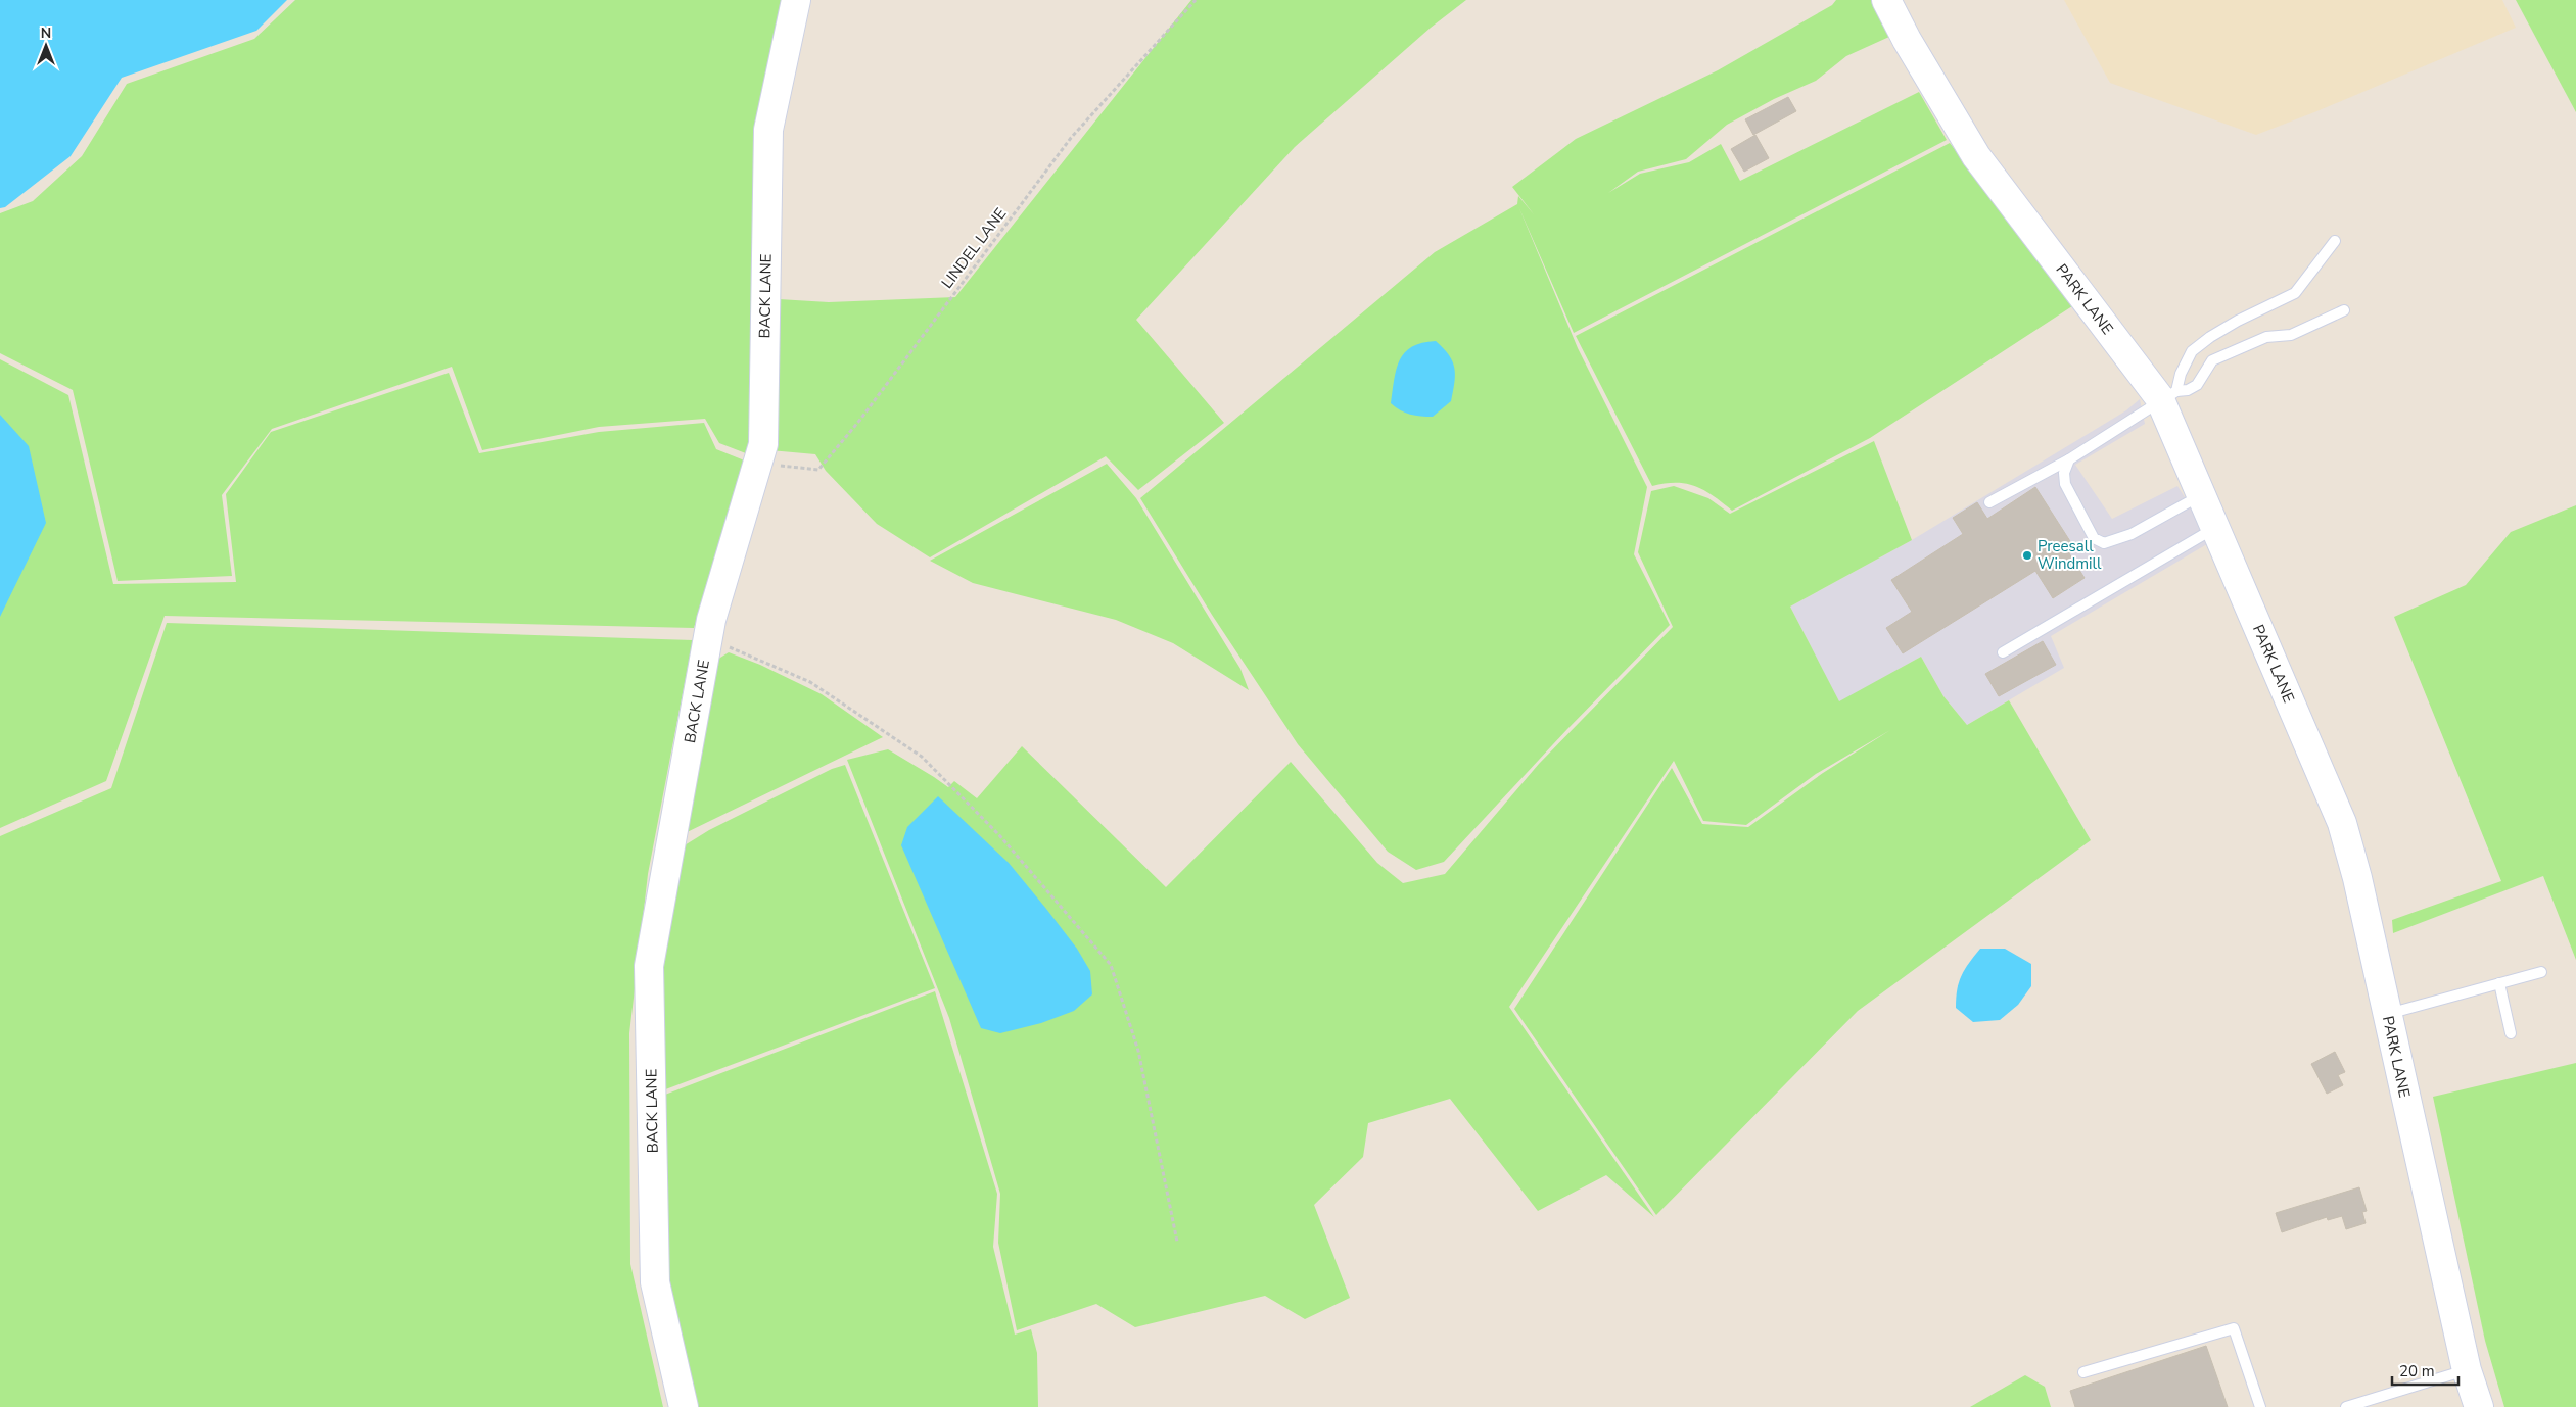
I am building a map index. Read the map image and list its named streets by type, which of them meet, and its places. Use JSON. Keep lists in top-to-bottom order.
{
  "streets": {
    "main road": ["BACK LANE", "PARK LANE"],
    "path": ["LINDEL LANE"]
  },
  "crossings": [
    ["LINDEL LANE", "BACK LANE"]
  ],
  "places": ["Preesall Windmill"],
  "scale_bar": "20 m",
  "north": "top"
}
